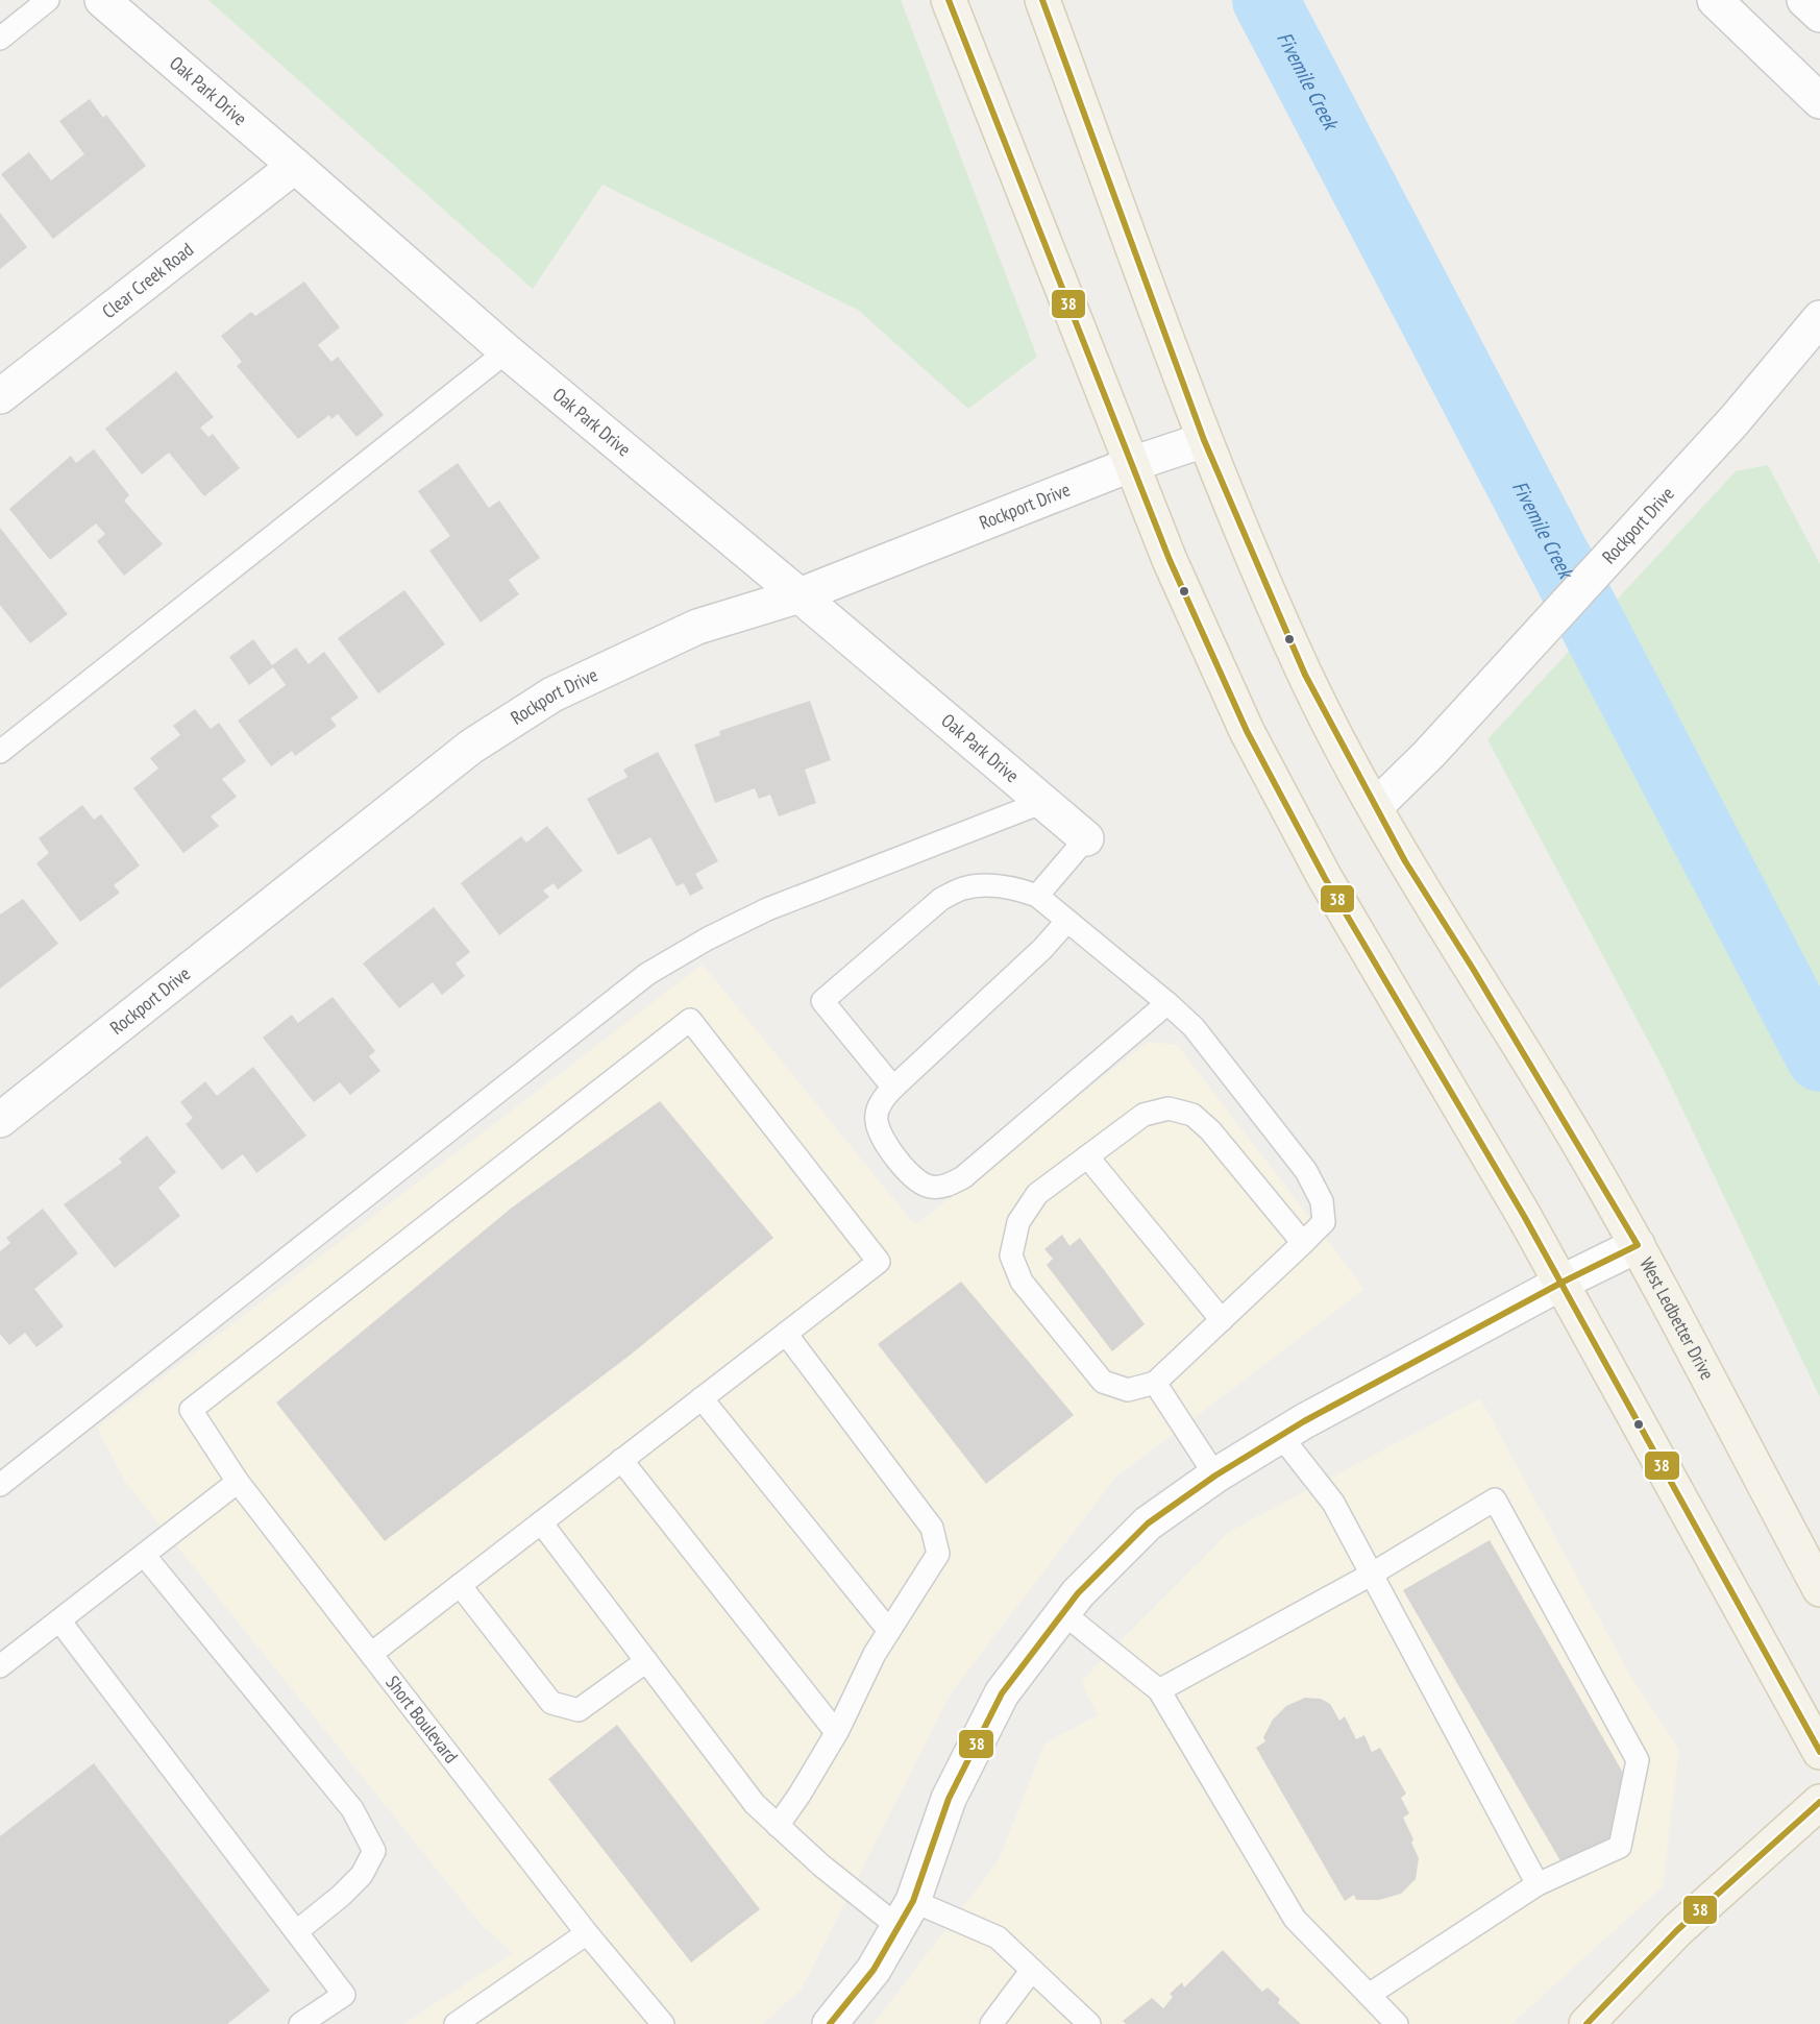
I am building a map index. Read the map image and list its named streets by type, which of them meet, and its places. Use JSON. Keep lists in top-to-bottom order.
{
  "streets": {
    "main road": ["West Ledbetter Drive"],
    "street": ["Oak Park Drive", "Clear Creek Road", "Rockport Drive"],
    "lane": ["Short Boulevard"]
  },
  "crossings": [
    ["Oak Park Drive", "Clear Creek Road"],
    ["Oak Park Drive", "Rockport Drive"],
    ["Rockport Drive", "West Ledbetter Drive"]
  ],
  "water": ["Fivemile Creek"],
  "lines": ["transit line 38"]
}
